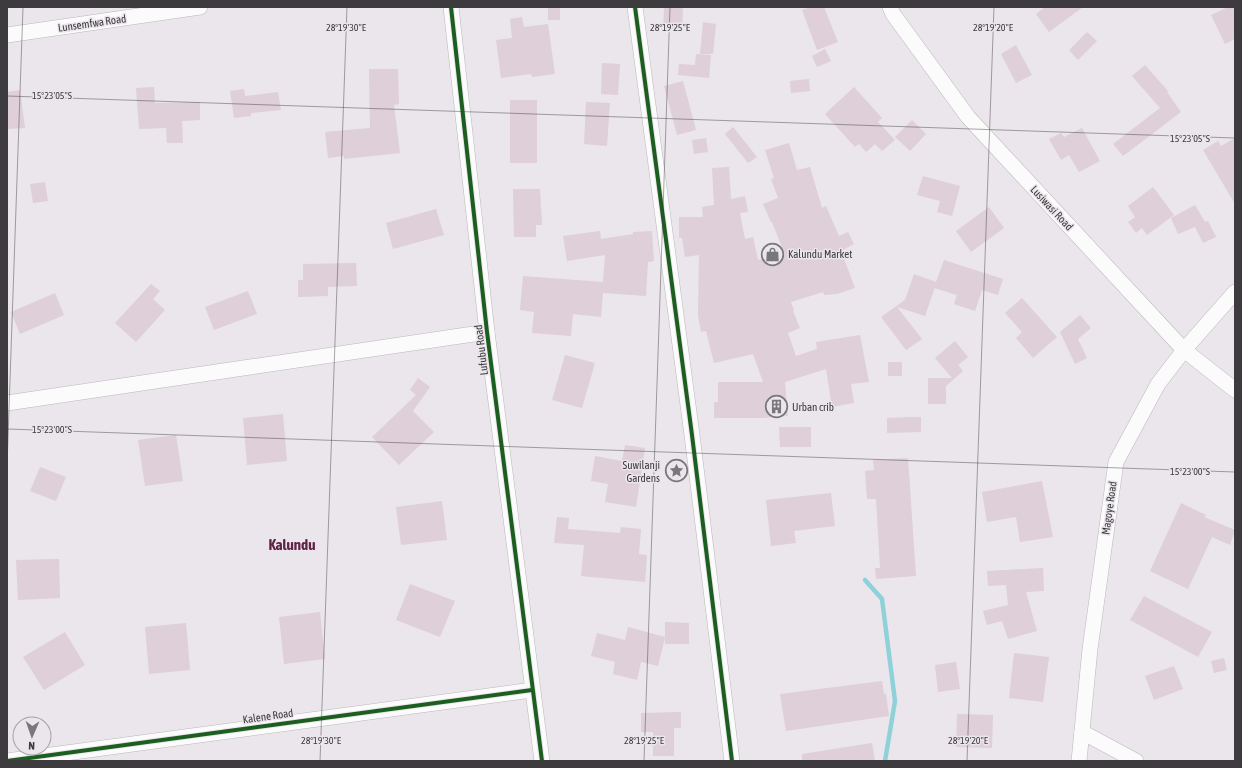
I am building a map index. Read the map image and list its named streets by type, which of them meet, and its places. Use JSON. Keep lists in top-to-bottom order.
{
  "streets": {
    "street": [
      "Lunsemfwa Road",
      "Lusiwasi Road",
      "Lufubu Road",
      "Magoye Road",
      "Kalene Road"
    ]
  },
  "crossings": [
    ["Lusiwasi Road", "Magoye Road"],
    ["Lufubu Road", "Kalene Road"]
  ],
  "districts": ["Kalundu"],
  "places": {
    "shop": ["Kalundu Market"],
    "building": ["Urban crib"],
    "place": ["Suwilanji Gardens"]
  },
  "north": "bottom",
  "coordinates": [
    "28°19'30\"E",
    "28°19'25\"E",
    "28°19'20\"E",
    "15°23'05\"S",
    "15°23'00\"S"
  ]
}
